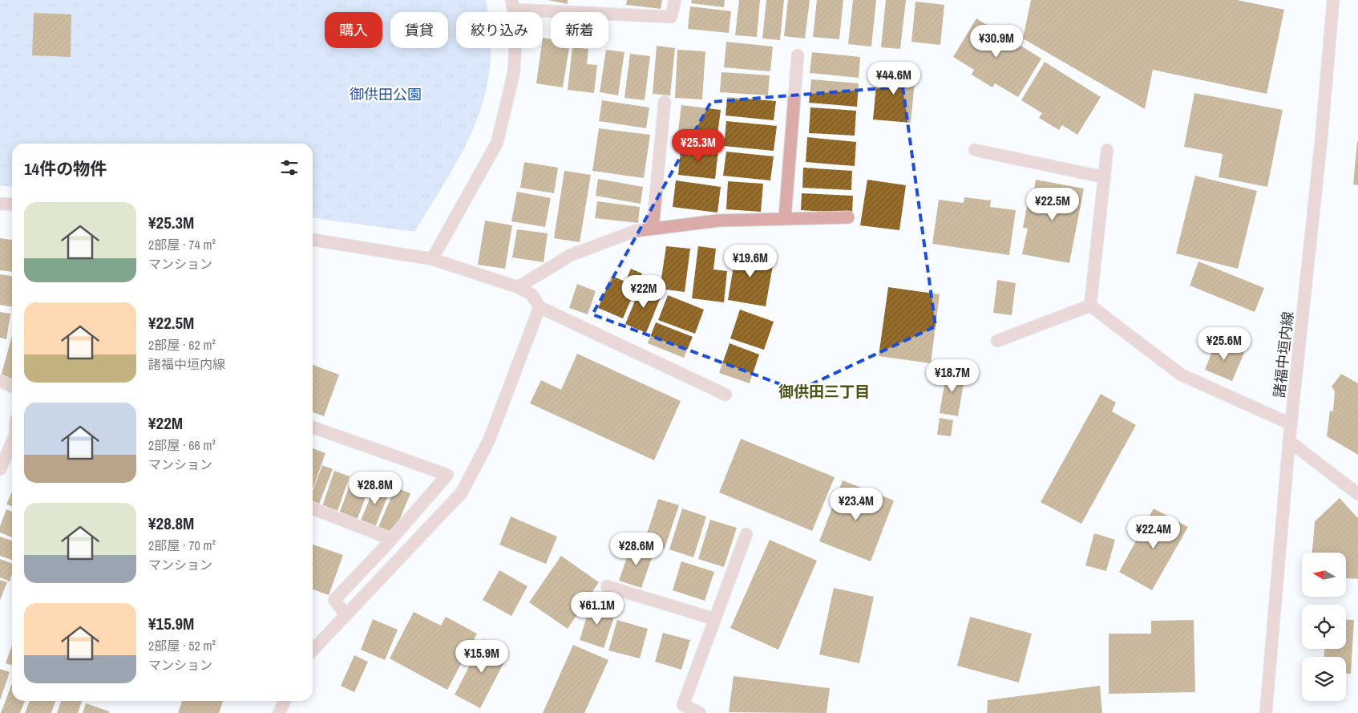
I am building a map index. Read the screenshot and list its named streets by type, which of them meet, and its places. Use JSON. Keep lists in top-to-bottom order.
{
  "streets": {
    "street": ["諸福中垣内線"]
  },
  "districts": ["御供田三丁目"],
  "parks": ["御供田公園"],
  "north": "left",
  "page": {
    "chip": [
      "購入",
      "賃貸",
      "絞り込み",
      "新着"
    ],
    "price": [
      "¥30.9M",
      "¥44.6M",
      "¥25.3M",
      "¥22.5M",
      "¥19.6M",
      "¥22M",
      "¥25.6M",
      "¥18.7M",
      "¥28.8M",
      "¥23.4M",
      "¥22.4M",
      "¥28.6M",
      "¥61.1M",
      "¥15.9M"
    ],
    "heading": "14件の物件",
    "list": [
      {
        "name": "¥25.3M",
        "note": "2部屋 · 74 m² · マンション"
      },
      {
        "name": "¥22.5M",
        "note": "2部屋 · 62 m² · 諸福中垣内線"
      },
      {
        "name": "¥22M",
        "note": "2部屋 · 66 m² · マンション"
      },
      {
        "name": "¥28.8M",
        "note": "2部屋 · 70 m² · マンション"
      },
      {
        "name": "¥15.9M",
        "note": "2部屋 · 52 m² · マンション"
      }
    ]
  }
}
